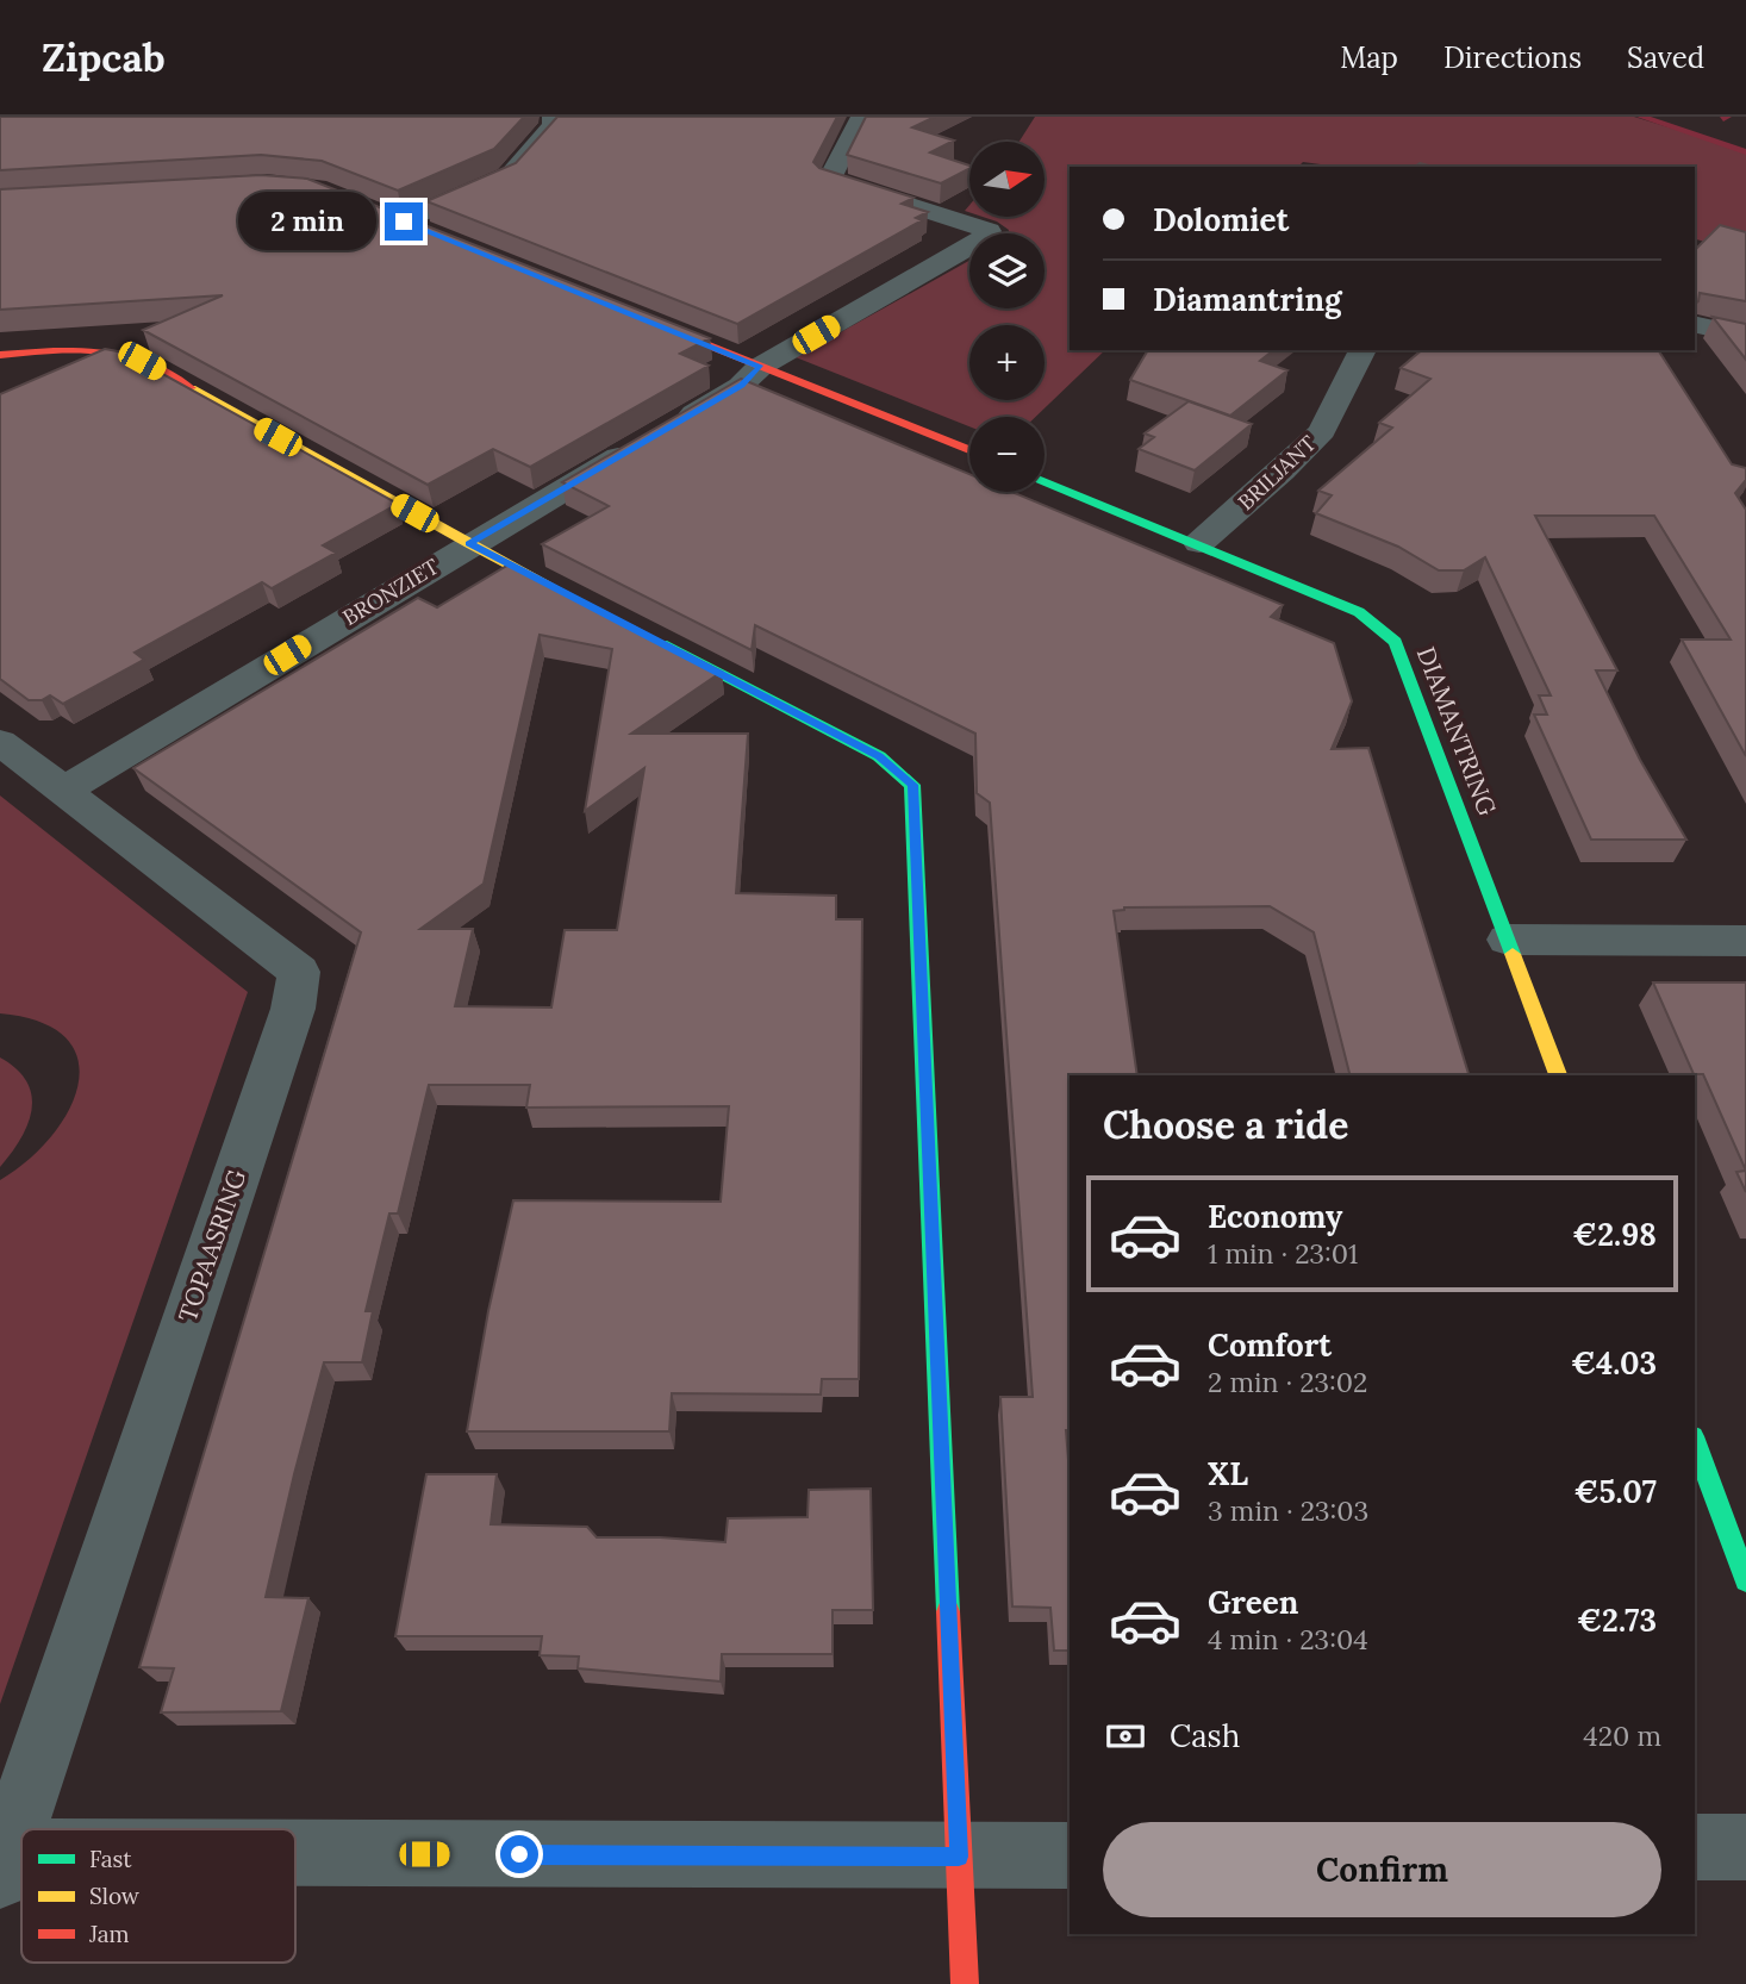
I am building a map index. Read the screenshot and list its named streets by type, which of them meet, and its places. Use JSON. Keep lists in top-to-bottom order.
{
  "streets": {
    "street": [
      "BRILJANT",
      "BRONZIET",
      "DIAMANTRING",
      "TOPAASRING"
    ]
  },
  "crossings": [
    ["BRILJANT", "DIAMANTRING"],
    ["BRONZIET", "TOPAASRING"]
  ],
  "legend": ["Fast", "Slow", "Jam"],
  "north": "right",
  "page": {
    "header": "Zipcab",
    "nav": ["Map", "Directions", "Saved"],
    "map_buttons": ["+", "−"],
    "banner": ["Dolomiet", "Diamantring"],
    "bubble": "2 min",
    "heading": "Choose a ride",
    "list": [
      {
        "name": "Economy",
        "note": "1 min · 23:01",
        "value": "€2.98"
      },
      {
        "name": "Comfort",
        "note": "2 min · 23:02",
        "value": "€4.03"
      },
      {
        "name": "XL",
        "note": "3 min · 23:03",
        "value": "€5.07"
      },
      {
        "name": "Green",
        "note": "4 min · 23:04",
        "value": "€2.73"
      }
    ],
    "pay": ["Cash", "420 m"],
    "buttons": "Confirm"
  }
}
